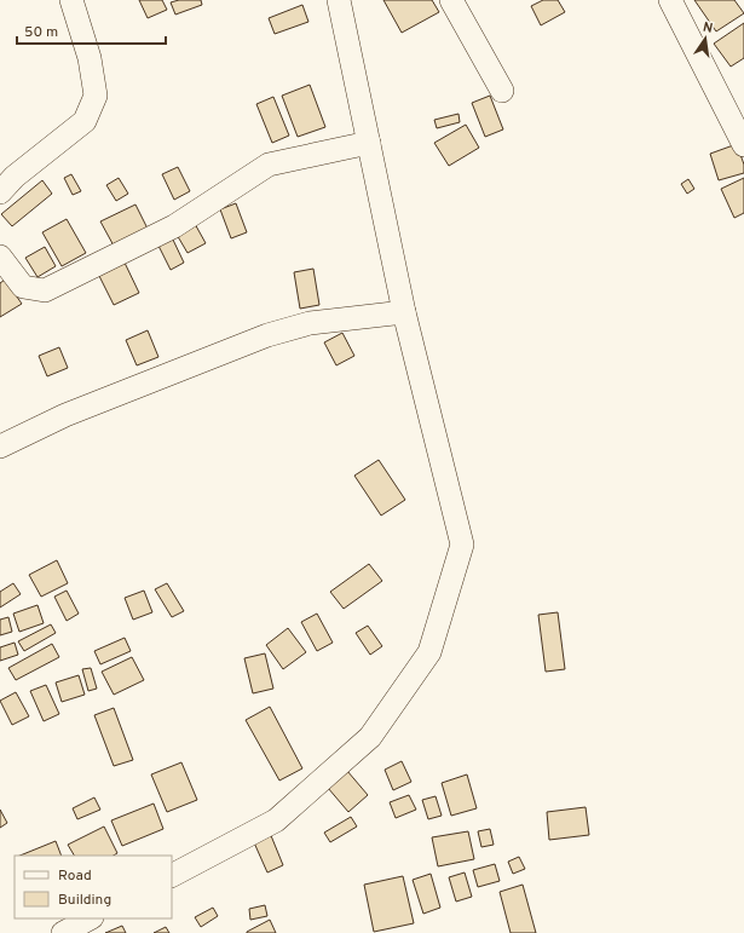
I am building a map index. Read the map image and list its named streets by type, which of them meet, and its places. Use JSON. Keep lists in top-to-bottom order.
{
  "legend": ["Road", "Building"],
  "scale_bar": "50 m",
  "north": "top"
}
